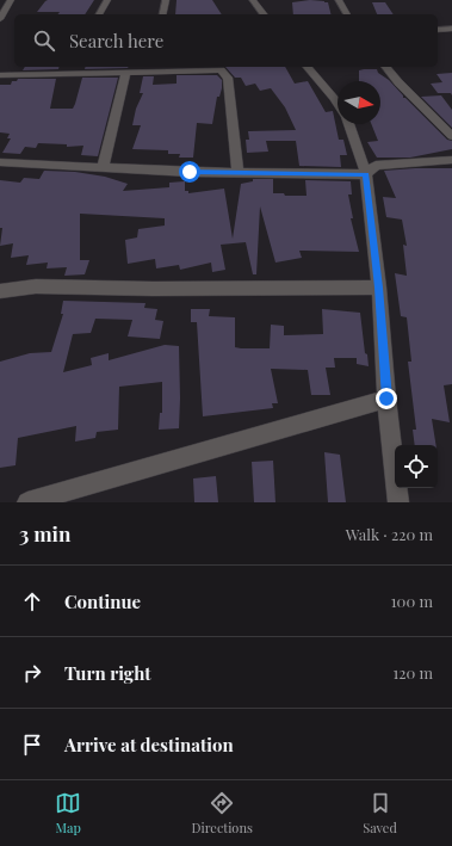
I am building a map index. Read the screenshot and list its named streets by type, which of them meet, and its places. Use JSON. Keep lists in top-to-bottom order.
{
  "north": "right",
  "page": {
    "search": "Search here",
    "heading": ["3 min", "Walk · 220 m"],
    "list": [
      ["Continue", "100 m"],
      ["Turn right", "120 m"],
      "Arrive at destination"
    ],
    "nav": ["Map", "Directions", "Saved"]
  }
}
